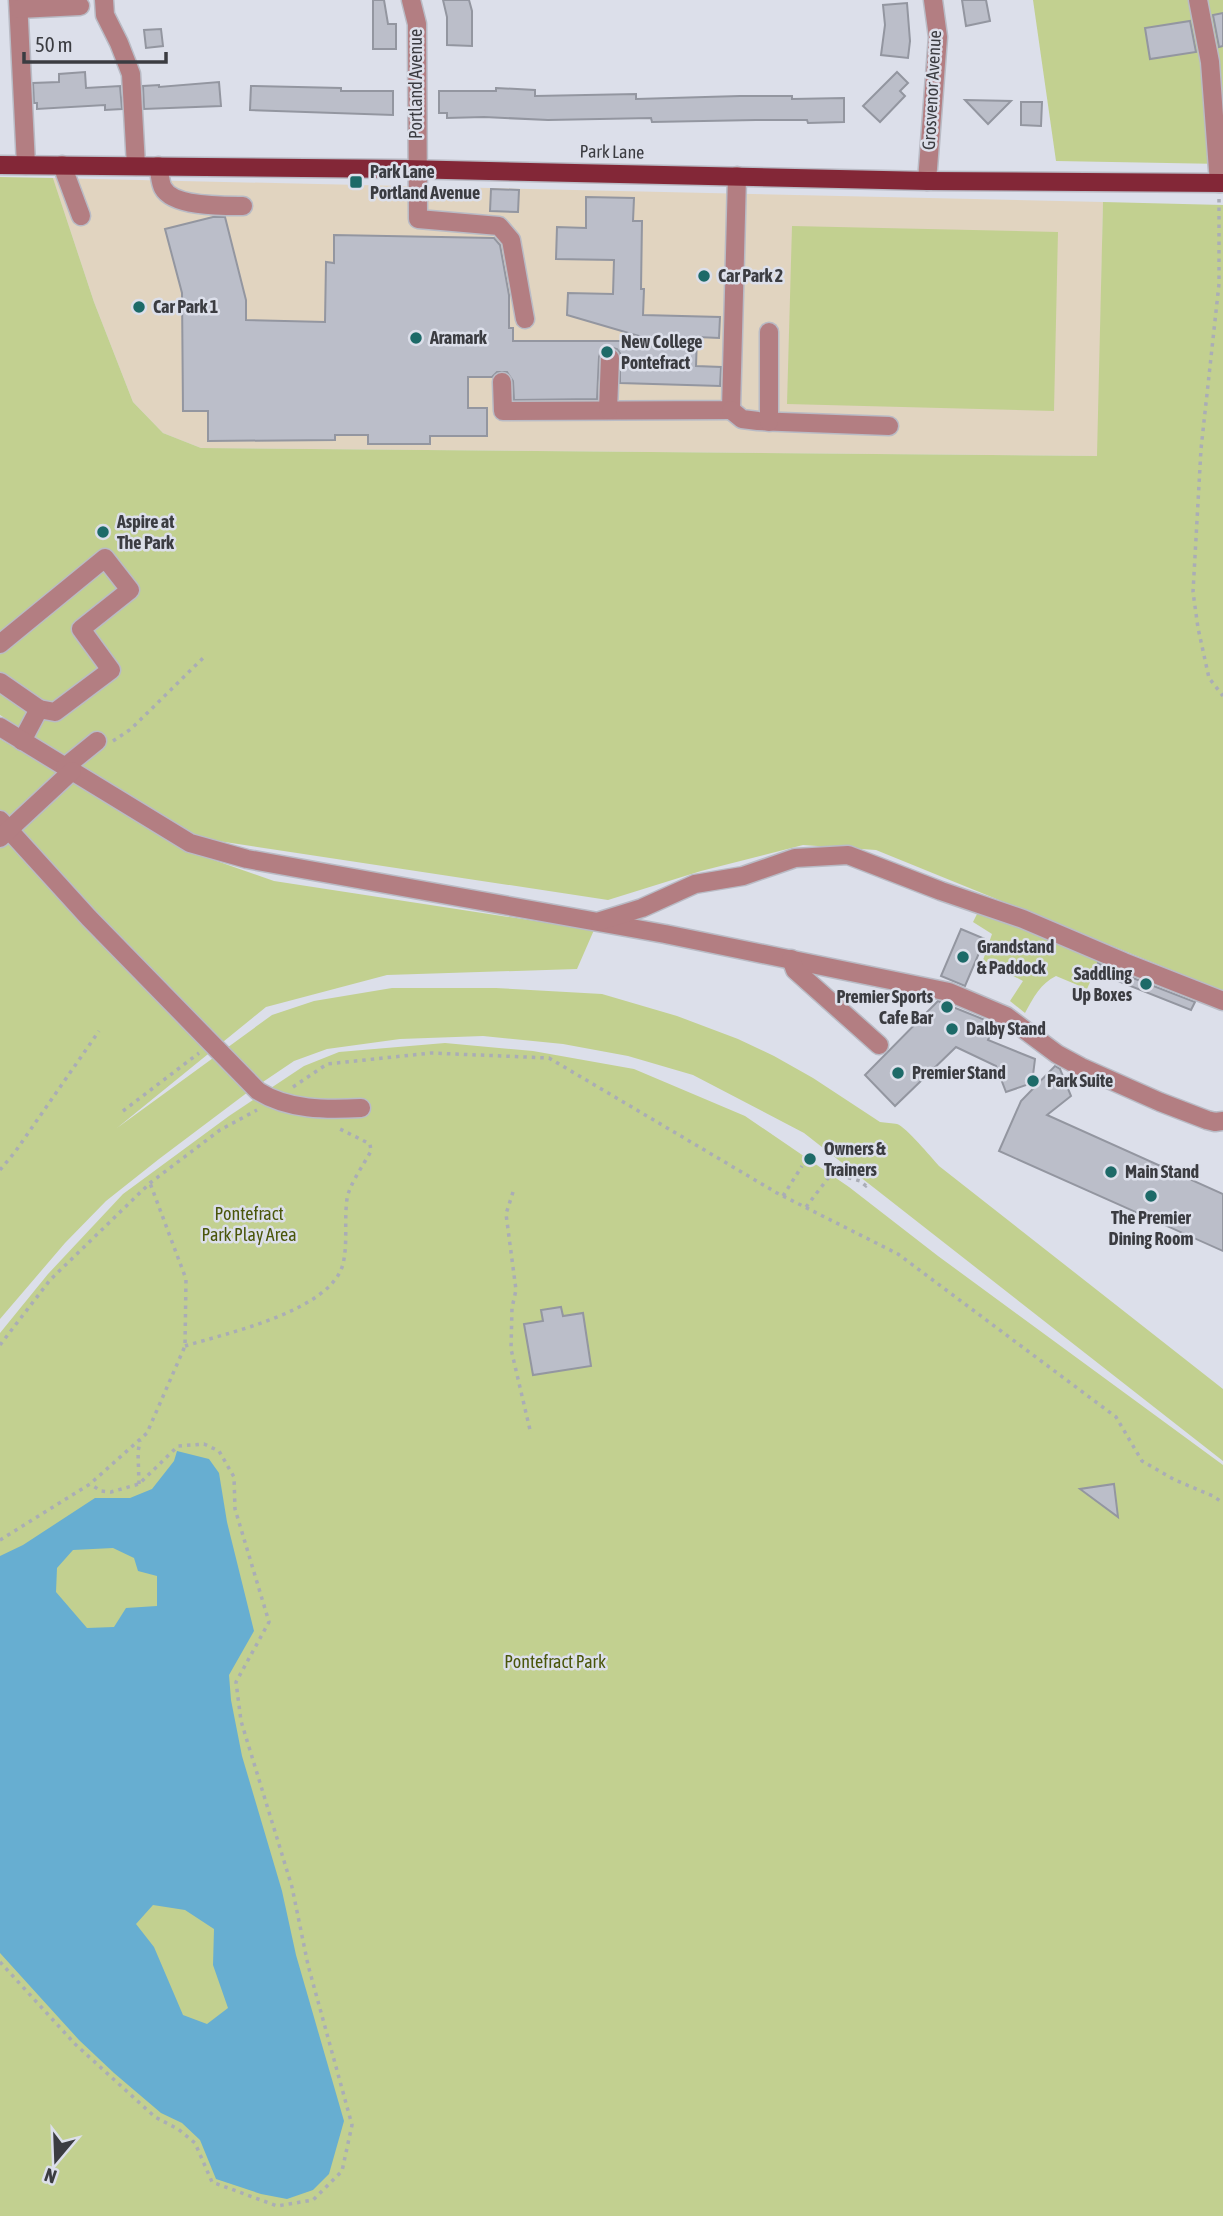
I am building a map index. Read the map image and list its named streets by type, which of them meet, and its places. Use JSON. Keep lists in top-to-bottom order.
{
  "streets": {
    "main road": ["Park Lane"],
    "street": ["Portland Avenue", "Grosvenor Avenue"]
  },
  "crossings": [
    ["Portland Avenue", "Park Lane"],
    ["Grosvenor Avenue", "Park Lane"]
  ],
  "parks": ["Pontefract Park Play Area", "Pontefract Park"],
  "places": {
    "transit": ["Park Lane Portland Avenue"],
    "other": [
      "Car Park 2",
      "Car Park 1",
      "Aramark",
      "New College Pontefract",
      "Aspire at The Park",
      "Grandstand & Paddock",
      "Saddling Up Boxes",
      "Premier Sports Cafe Bar",
      "Dalby Stand",
      "Premier Stand",
      "Park Suite",
      "Owners & Trainers",
      "Main Stand",
      "The Premier Dining Room"
    ]
  },
  "scale_bar": "50 m",
  "north": "bottom"
}
